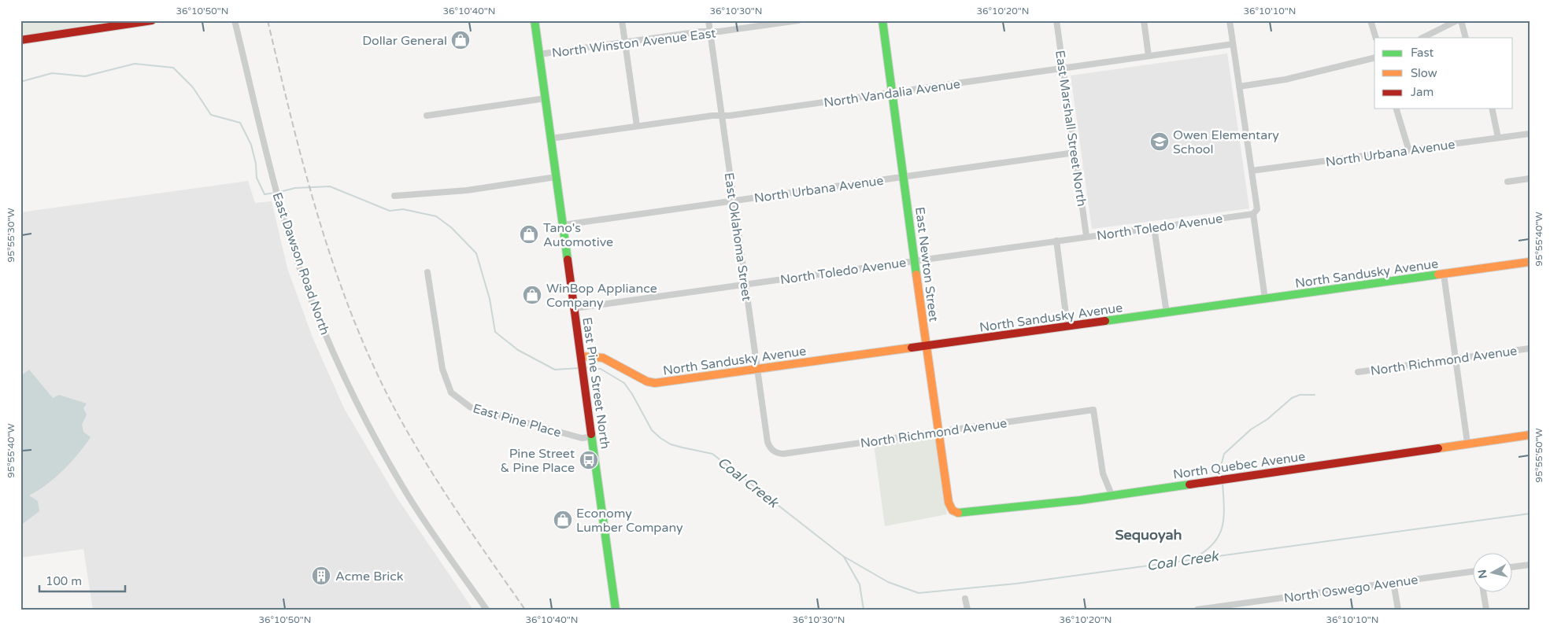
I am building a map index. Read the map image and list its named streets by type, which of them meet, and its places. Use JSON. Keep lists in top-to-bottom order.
{
  "streets": {
    "street": [
      "North Winston Avenue East",
      "North Vandalia Avenue",
      "East Marshall Street North",
      "North Urbana Avenue",
      "North Toledo Avenue",
      "East Oklahoma Street",
      "East Dawson Road North",
      "East Newton Street",
      "North Sandusky Avenue",
      "North Richmond Avenue",
      "East Pine Street North",
      "East Pine Place",
      "North Quebec Avenue",
      "North Oswego Avenue"
    ]
  },
  "crossings": [
    ["North Winston Avenue East", "East Oklahoma Street"],
    ["North Winston Avenue East", "East Pine Street North"],
    ["North Vandalia Avenue", "East Marshall Street North"],
    ["North Vandalia Avenue", "East Oklahoma Street"],
    ["North Vandalia Avenue", "East Newton Street"],
    ["North Vandalia Avenue", "East Pine Street North"],
    ["East Marshall Street North", "North Urbana Avenue"],
    ["East Marshall Street North", "North Toledo Avenue"],
    ["North Urbana Avenue", "East Oklahoma Street"],
    ["North Urbana Avenue", "East Newton Street"],
    ["North Urbana Avenue", "East Pine Street North"],
    ["North Toledo Avenue", "East Oklahoma Street"],
    ["North Toledo Avenue", "East Newton Street"],
    ["North Toledo Avenue", "East Pine Street North"],
    ["East Oklahoma Street", "North Sandusky Avenue"],
    ["East Oklahoma Street", "North Richmond Avenue"],
    ["East Newton Street", "North Sandusky Avenue"],
    ["East Newton Street", "North Richmond Avenue"],
    ["East Newton Street", "North Quebec Avenue"],
    ["North Sandusky Avenue", "East Pine Street North"],
    ["North Richmond Avenue", "North Quebec Avenue"],
    ["East Pine Street North", "East Pine Place"]
  ],
  "districts": ["Sequoyah"],
  "water": ["Coal Creek"],
  "places": {
    "shop": [
      "Dollar General",
      "Tano's Automotive",
      "WinBop Appliance Company",
      "Economy Lumber Company"
    ],
    "school or university": ["Owen Elementary School"],
    "bus stop": ["Pine Street & Pine Place"],
    "building": ["Acme Brick"]
  },
  "legend": ["Fast", "Slow", "Jam"],
  "scale_bar": "100 m",
  "north": "left",
  "coordinates": [
    "36°10'50\"N",
    "36°10'40\"N",
    "36°10'30\"N",
    "36°10'20\"N",
    "36°10'10\"N",
    "95°55'30\"W",
    "95°55'40\"W",
    "95°55'50\"W"
  ]
}
